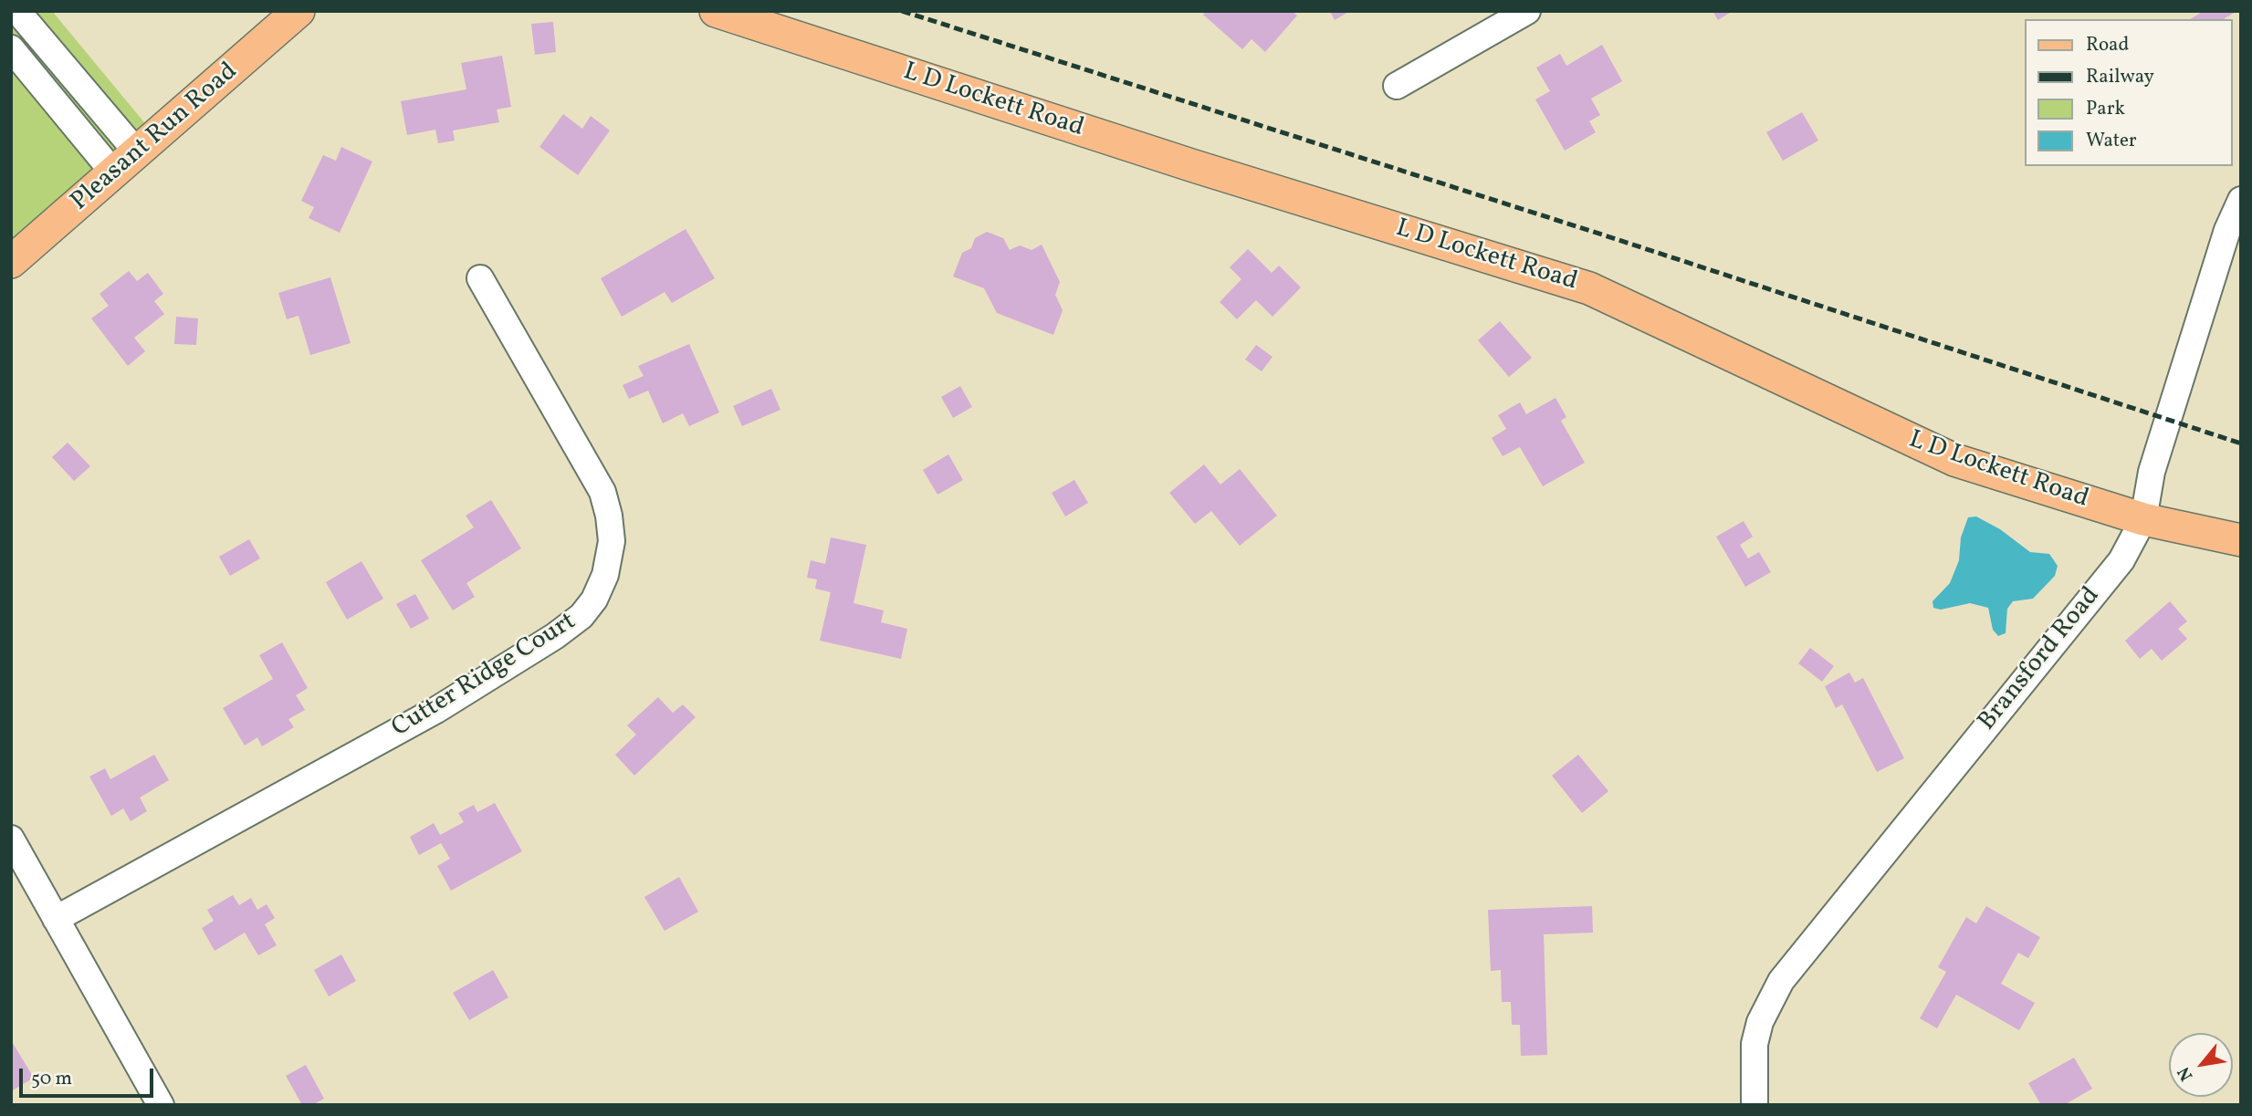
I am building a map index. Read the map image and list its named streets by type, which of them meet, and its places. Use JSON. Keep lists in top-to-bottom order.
{
  "streets": {
    "main road": ["L D Lockett Road", "Pleasant Run Road"],
    "street": ["Bransford Road", "Cutter Ridge Court"]
  },
  "crossings": [
    ["L D Lockett Road", "Bransford Road"]
  ],
  "legend": [
    "Road",
    "Railway",
    "Park",
    "Water"
  ],
  "scale_bar": "50 m",
  "north": "bottom left"
}
